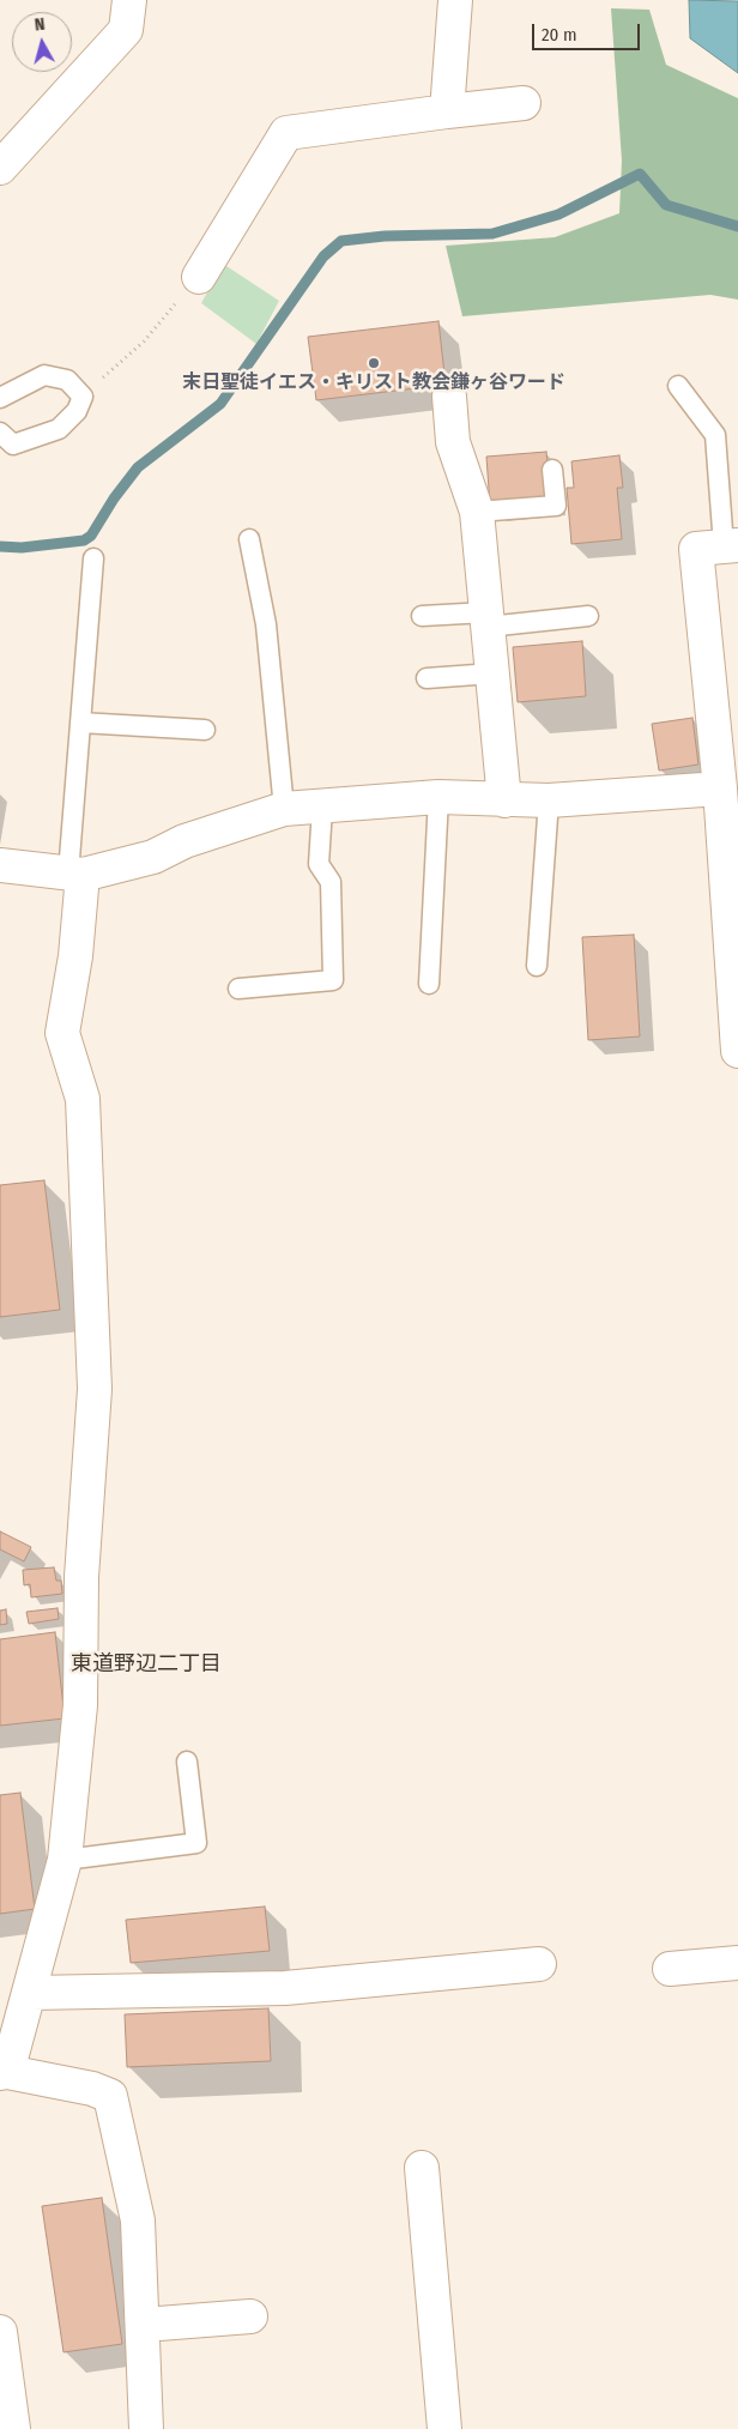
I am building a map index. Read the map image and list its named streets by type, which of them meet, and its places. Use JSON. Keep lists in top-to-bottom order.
{
  "districts": ["東道野辺二丁目"],
  "places": ["末日聖徒イエス・キリスト教会鎌ヶ谷ワード"],
  "scale_bar": "20 m",
  "north": "top"
}
